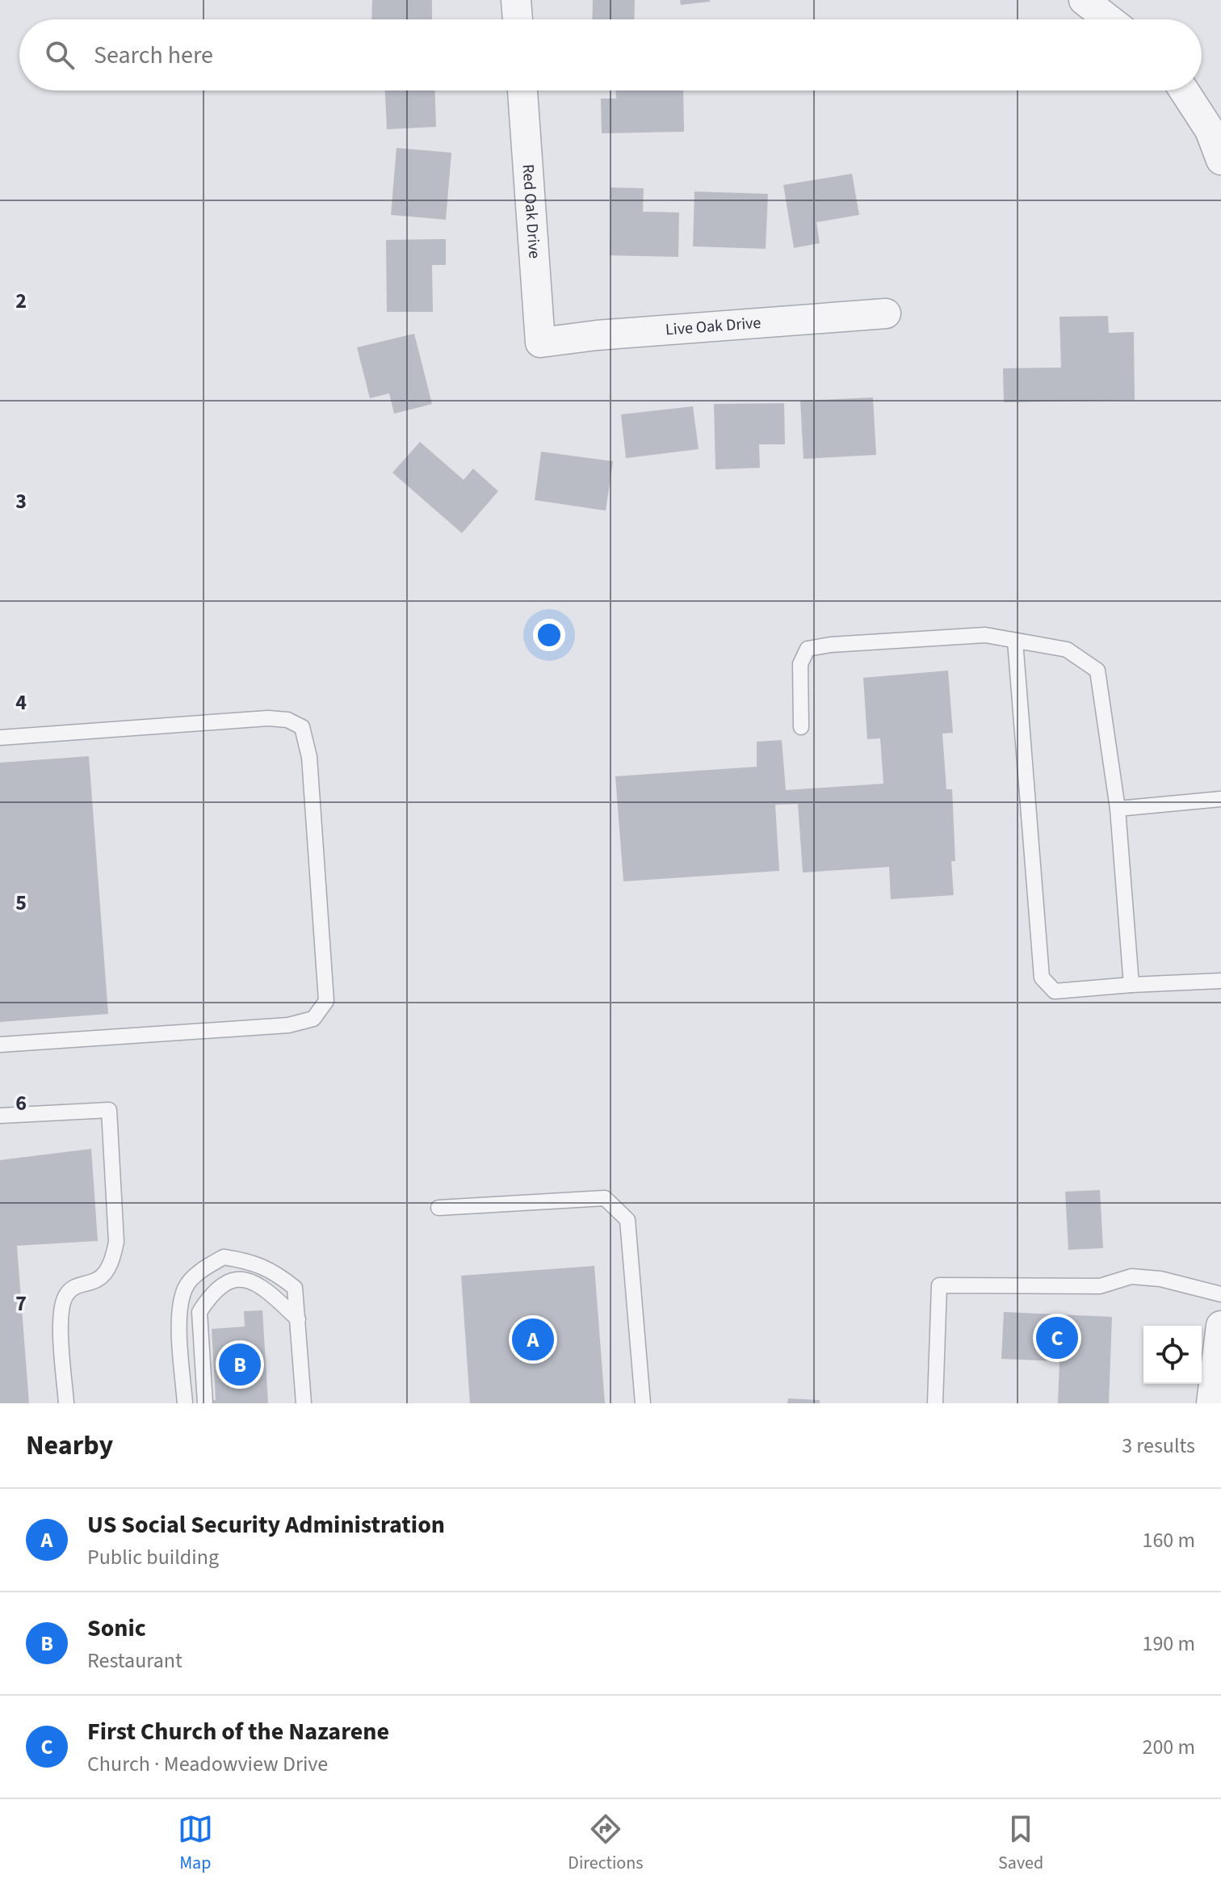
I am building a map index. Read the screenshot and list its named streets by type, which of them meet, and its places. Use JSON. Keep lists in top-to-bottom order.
{
  "streets": {
    "street": ["Red Oak Drive", "Live Oak Drive"]
  },
  "crossings": [
    ["Red Oak Drive", "Live Oak Drive"]
  ],
  "page": {
    "search": "Search here",
    "pins": ["C", "A", "B"],
    "heading": ["Nearby", "3 results"],
    "list": [
      {
        "mark": "A",
        "name": "US Social Security Administration",
        "note": "Public building",
        "value": "160 m"
      },
      {
        "mark": "B",
        "name": "Sonic",
        "note": "Restaurant",
        "value": "190 m"
      },
      {
        "mark": "C",
        "name": "First Church of the Nazarene",
        "note": "Church · Meadowview Drive",
        "value": "200 m"
      }
    ],
    "nav": ["Map", "Directions", "Saved"]
  },
  "grid": {
    "rows": [
      "2",
      "3",
      "4",
      "5",
      "6",
      "7"
    ]
  }
}
